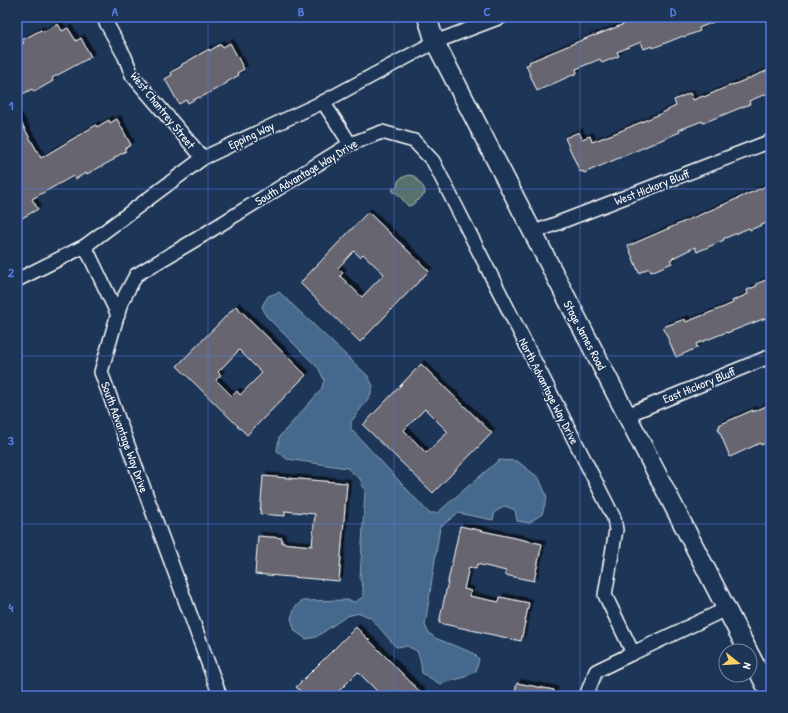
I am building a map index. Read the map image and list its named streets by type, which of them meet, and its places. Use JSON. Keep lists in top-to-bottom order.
{
  "streets": {
    "main road": ["Stage James Road"],
    "street": [
      "West Chantrey Street",
      "Epping Way",
      "South Advantage Way Drive",
      "West Hickory Bluff",
      "East Hickory Bluff",
      "North Advantage Way Drive"
    ]
  },
  "crossings": [
    ["West Chantrey Street", "Epping Way"],
    ["Epping Way", "Stage James Road"],
    ["South Advantage Way Drive", "North Advantage Way Drive"],
    ["West Hickory Bluff", "Stage James Road"],
    ["Stage James Road", "East Hickory Bluff"]
  ],
  "north": "right",
  "grid": {
    "columns": [
      "A",
      "B",
      "C",
      "D"
    ],
    "rows": [
      "1",
      "2",
      "3",
      "4"
    ]
  }
}
